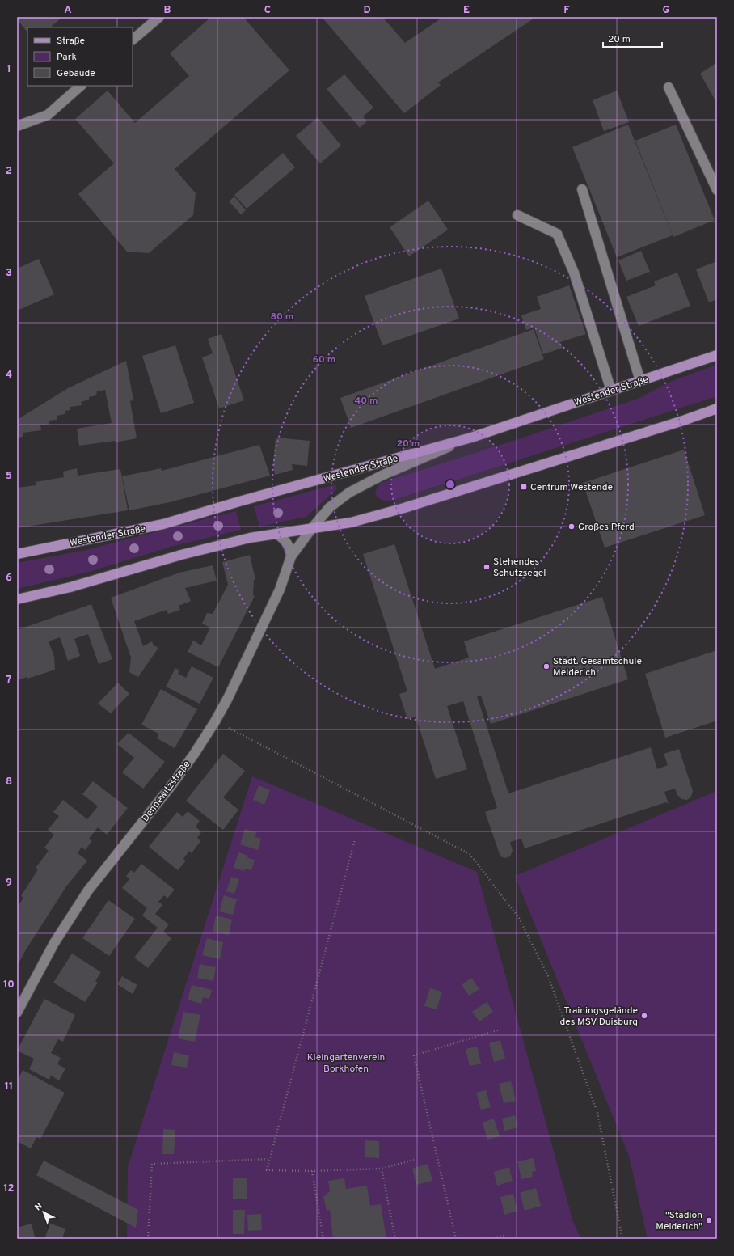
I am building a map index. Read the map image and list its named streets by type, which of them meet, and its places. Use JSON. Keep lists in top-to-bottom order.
{
  "streets": {
    "main road": ["Westender Straße"],
    "street": ["Dennewitzstraße"]
  },
  "crossings": [
    ["Westender Straße", "Dennewitzstraße"]
  ],
  "parks": ["Kleingartenverein Borkhofen"],
  "places": {
    "transit": ["Centrum Westende"],
    "other": [
      "Großes Pferd",
      "Stehendes Schutzsegel",
      "Städt. Gesamtschule Meiderich",
      "Trainingsgelände des MSV Duisburg",
      "\"Stadion Meiderich\""
    ]
  },
  "legend": ["Straße", "Park", "Gebäude"],
  "scale_bar": "20 m",
  "north": "top left",
  "grid": {
    "columns": [
      "A",
      "B",
      "C",
      "D",
      "E",
      "F",
      "G"
    ],
    "rows": [
      "1",
      "2",
      "3",
      "4",
      "5",
      "6",
      "7",
      "8",
      "9",
      "10",
      "11",
      "12"
    ]
  },
  "rings": [
    "80 m",
    "60 m",
    "40 m",
    "20 m"
  ]
}
